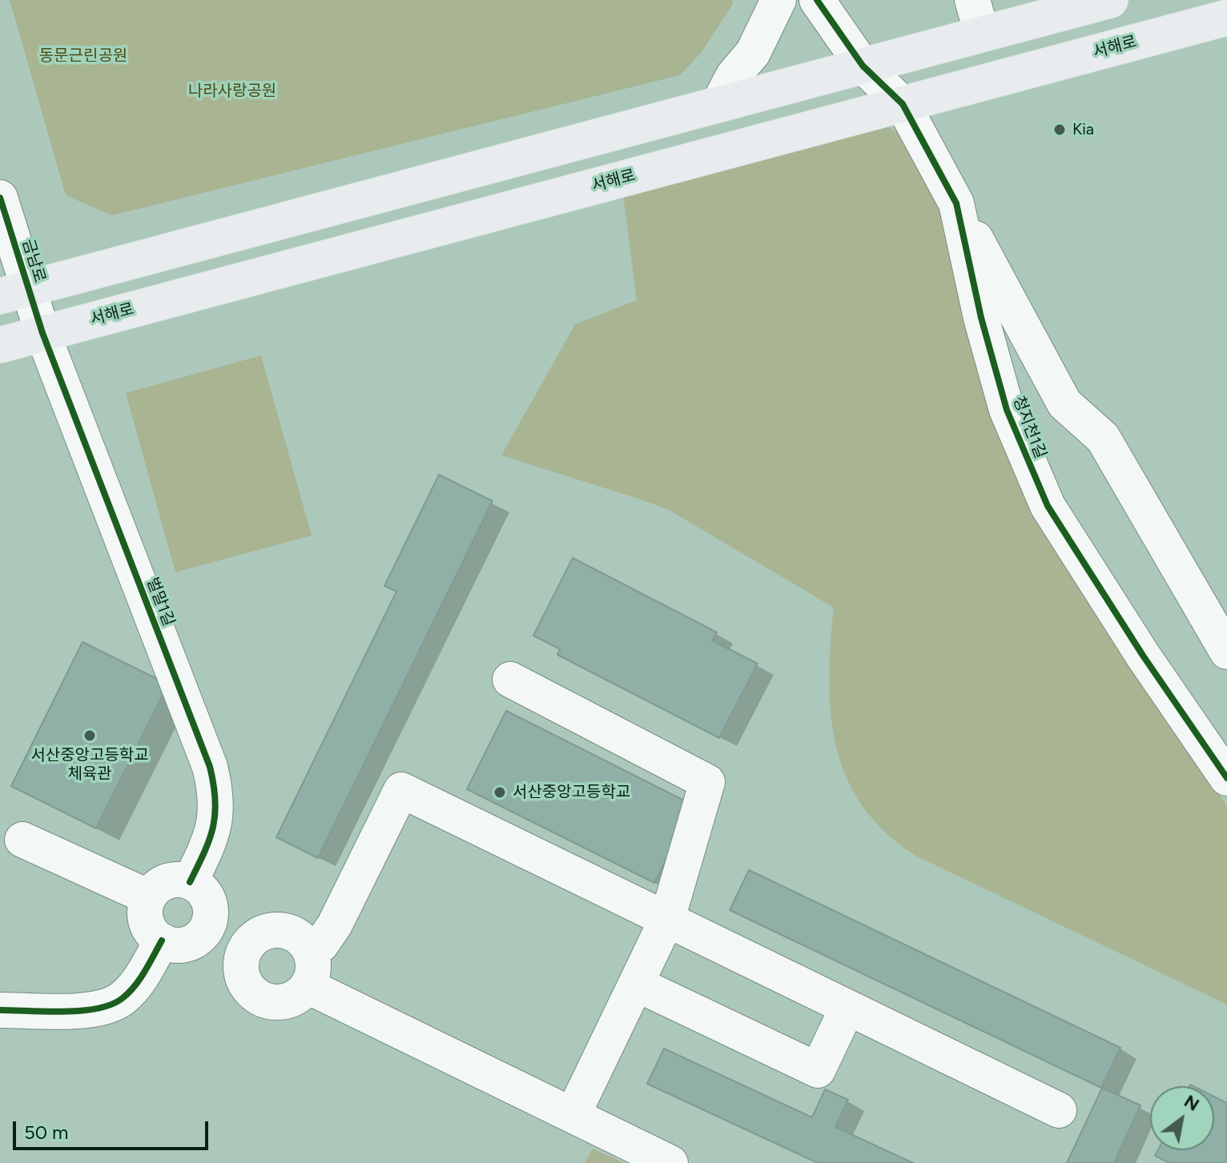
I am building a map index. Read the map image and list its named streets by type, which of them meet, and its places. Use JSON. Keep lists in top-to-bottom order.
{
  "streets": {
    "main road": ["서해로"],
    "street": ["금남로", "청지천1길", "벌말1길"]
  },
  "crossings": [
    ["서해로", "금남로"],
    ["서해로", "청지천1길"],
    ["서해로", "벌말1길"],
    ["금남로", "벌말1길"]
  ],
  "parks": ["동문근린공원", "나라사랑공원"],
  "places": ["Kia", "서산중앙고등학교 체육관", "서산중앙고등학교"],
  "scale_bar": "50 m",
  "north": "top right"
}
